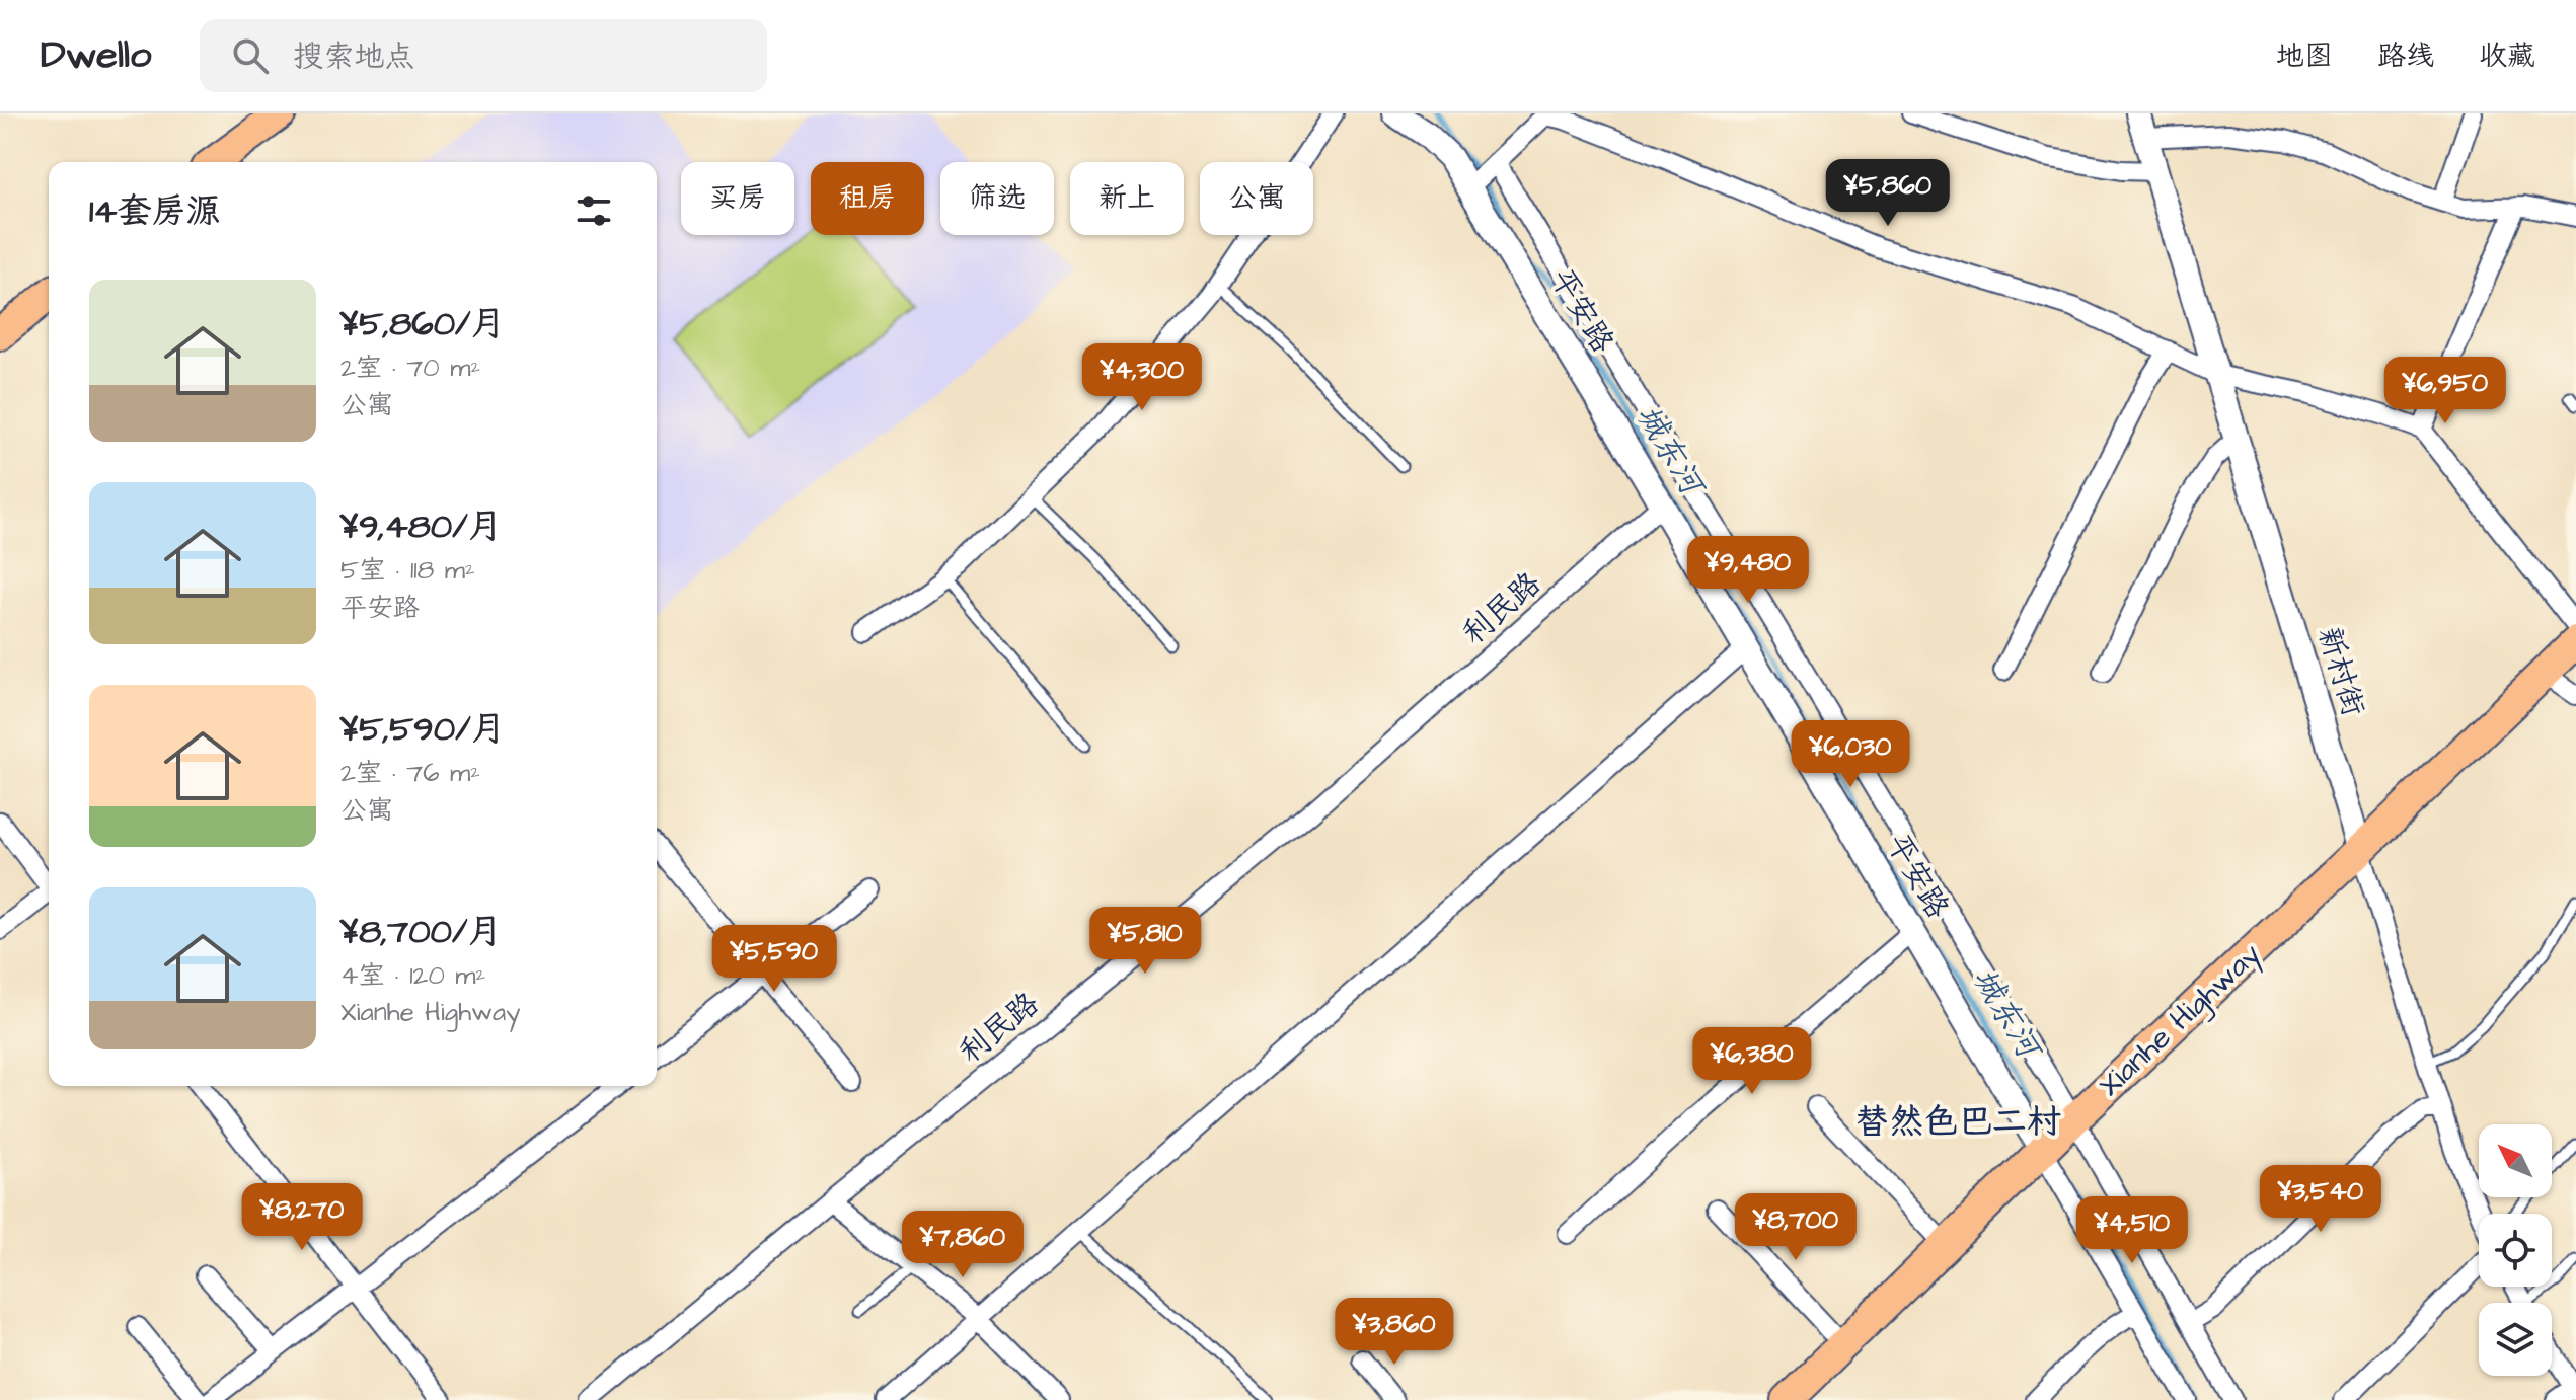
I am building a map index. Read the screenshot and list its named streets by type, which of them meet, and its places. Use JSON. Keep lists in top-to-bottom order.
{
  "streets": {
    "main road": ["Xianhe Highway"],
    "street": ["平安路", "利民路", "新村街"]
  },
  "crossings": [
    ["平安路", "利民路"],
    ["平安路", "Xianhe Highway"],
    ["新村街", "Xianhe Highway"]
  ],
  "districts": ["替然色巴二村"],
  "water": ["城东河"],
  "north": "top left",
  "page": {
    "header": "Dwello",
    "search": "搜索地点",
    "nav": ["地图", "路线", "收藏"],
    "price": [
      "¥5,860",
      "¥4,300",
      "¥6,950",
      "¥9,480",
      "¥6,030",
      "¥5,810",
      "¥5,590",
      "¥6,380",
      "¥3,540",
      "¥8,270",
      "¥8,700",
      "¥4,510",
      "¥7,860",
      "¥3,860"
    ],
    "chip": [
      "买房",
      "租房",
      "筛选",
      "新上",
      "公寓"
    ],
    "heading": "14套房源",
    "list": [
      {
        "name": "¥5,860/月",
        "note": "2室 · 70 m² · 公寓"
      },
      {
        "name": "¥9,480/月",
        "note": "5室 · 118 m² · 平安路"
      },
      {
        "name": "¥5,590/月",
        "note": "2室 · 76 m² · 公寓"
      },
      {
        "name": "¥8,700/月",
        "note": "4室 · 120 m² · Xianhe Highway"
      }
    ]
  }
}
